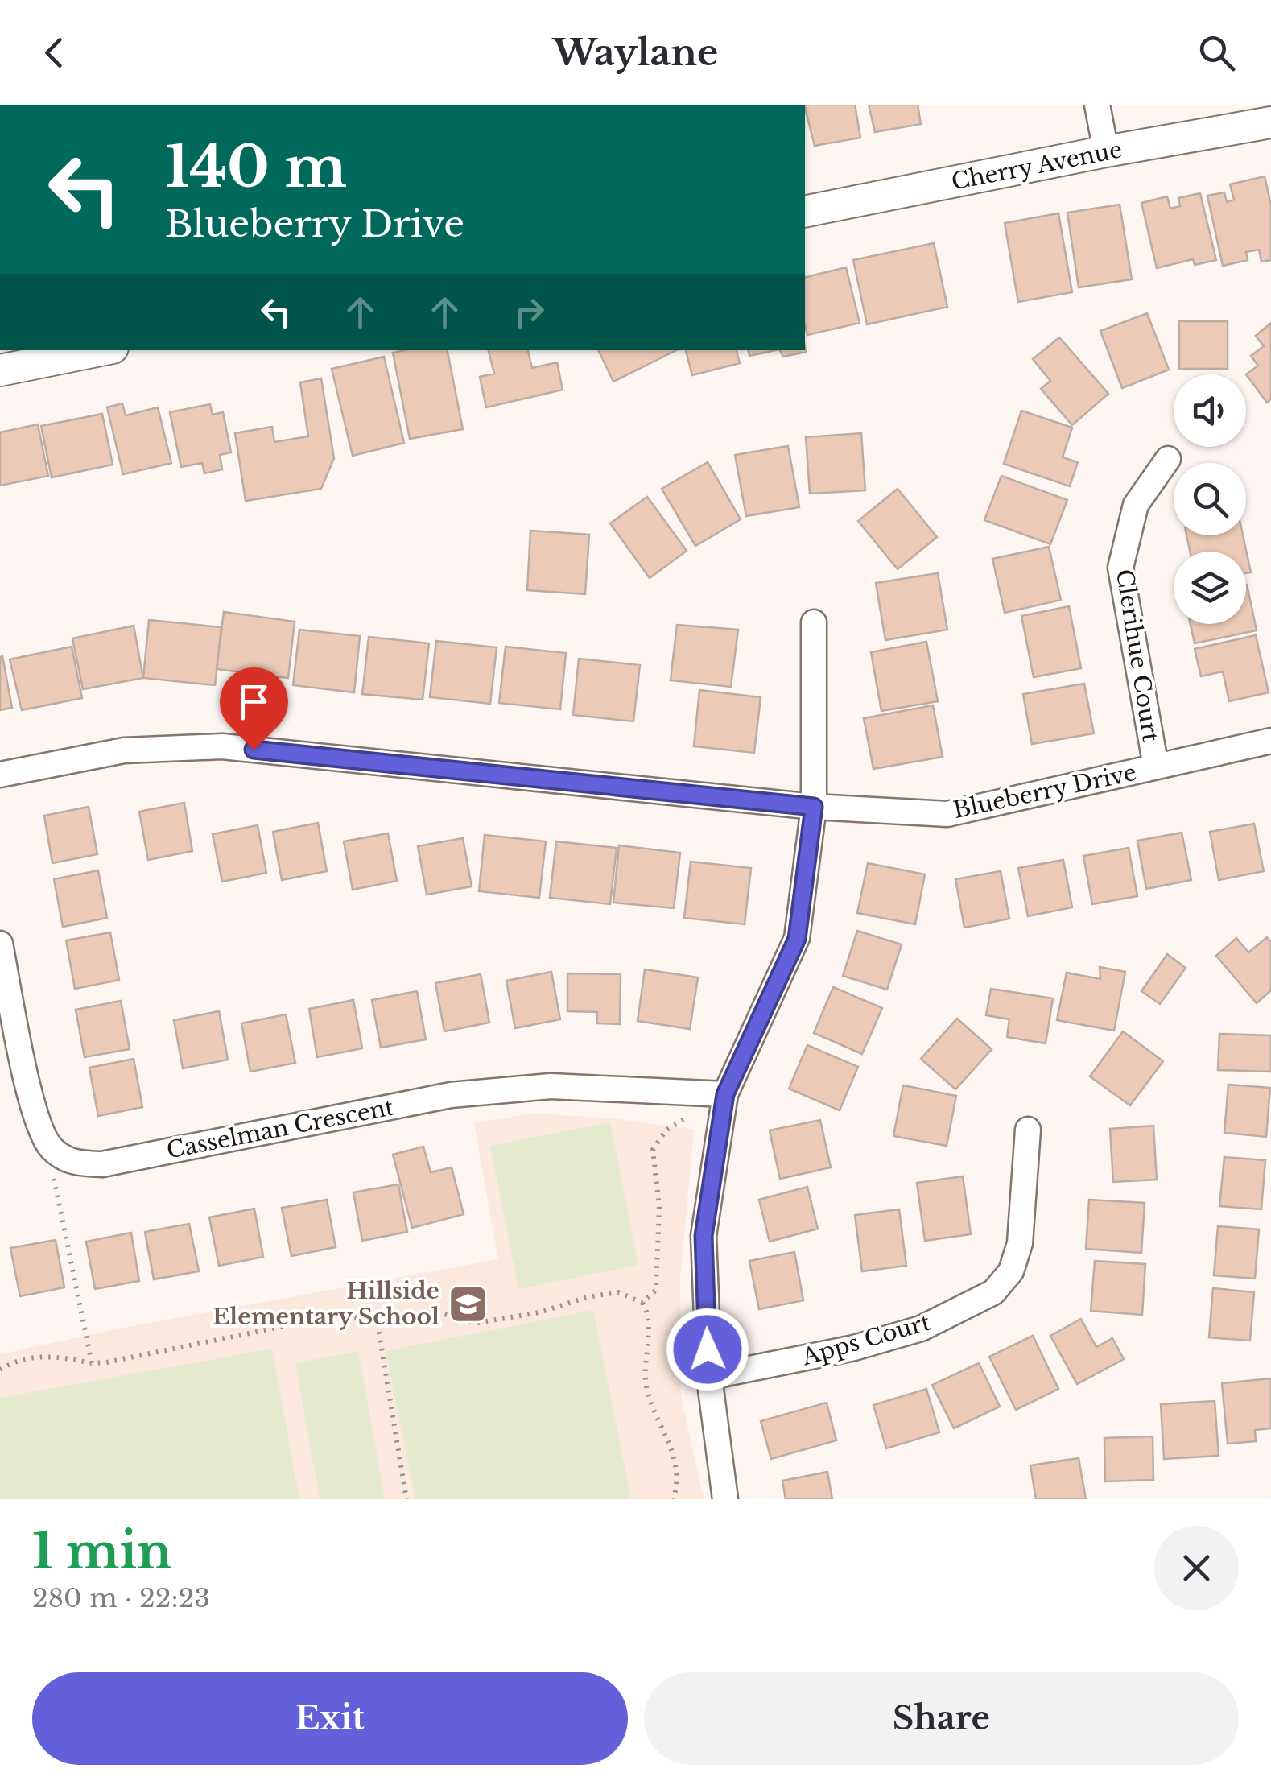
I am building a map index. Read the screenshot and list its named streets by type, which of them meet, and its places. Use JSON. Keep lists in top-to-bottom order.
{
  "streets": {
    "street": [
      "Cherry Avenue",
      "Clerihue Court",
      "Blueberry Drive",
      "Casselman Crescent",
      "Apps Court"
    ]
  },
  "crossings": [
    ["Clerihue Court", "Blueberry Drive"]
  ],
  "places": {
    "school or university": ["Hillside Elementary School"]
  },
  "page": {
    "header": "Waylane",
    "turn": ["140 m", "Blueberry Drive"],
    "heading": ["1 min", "280 m · 22:23"],
    "buttons": ["Exit", "Share"]
  }
}
